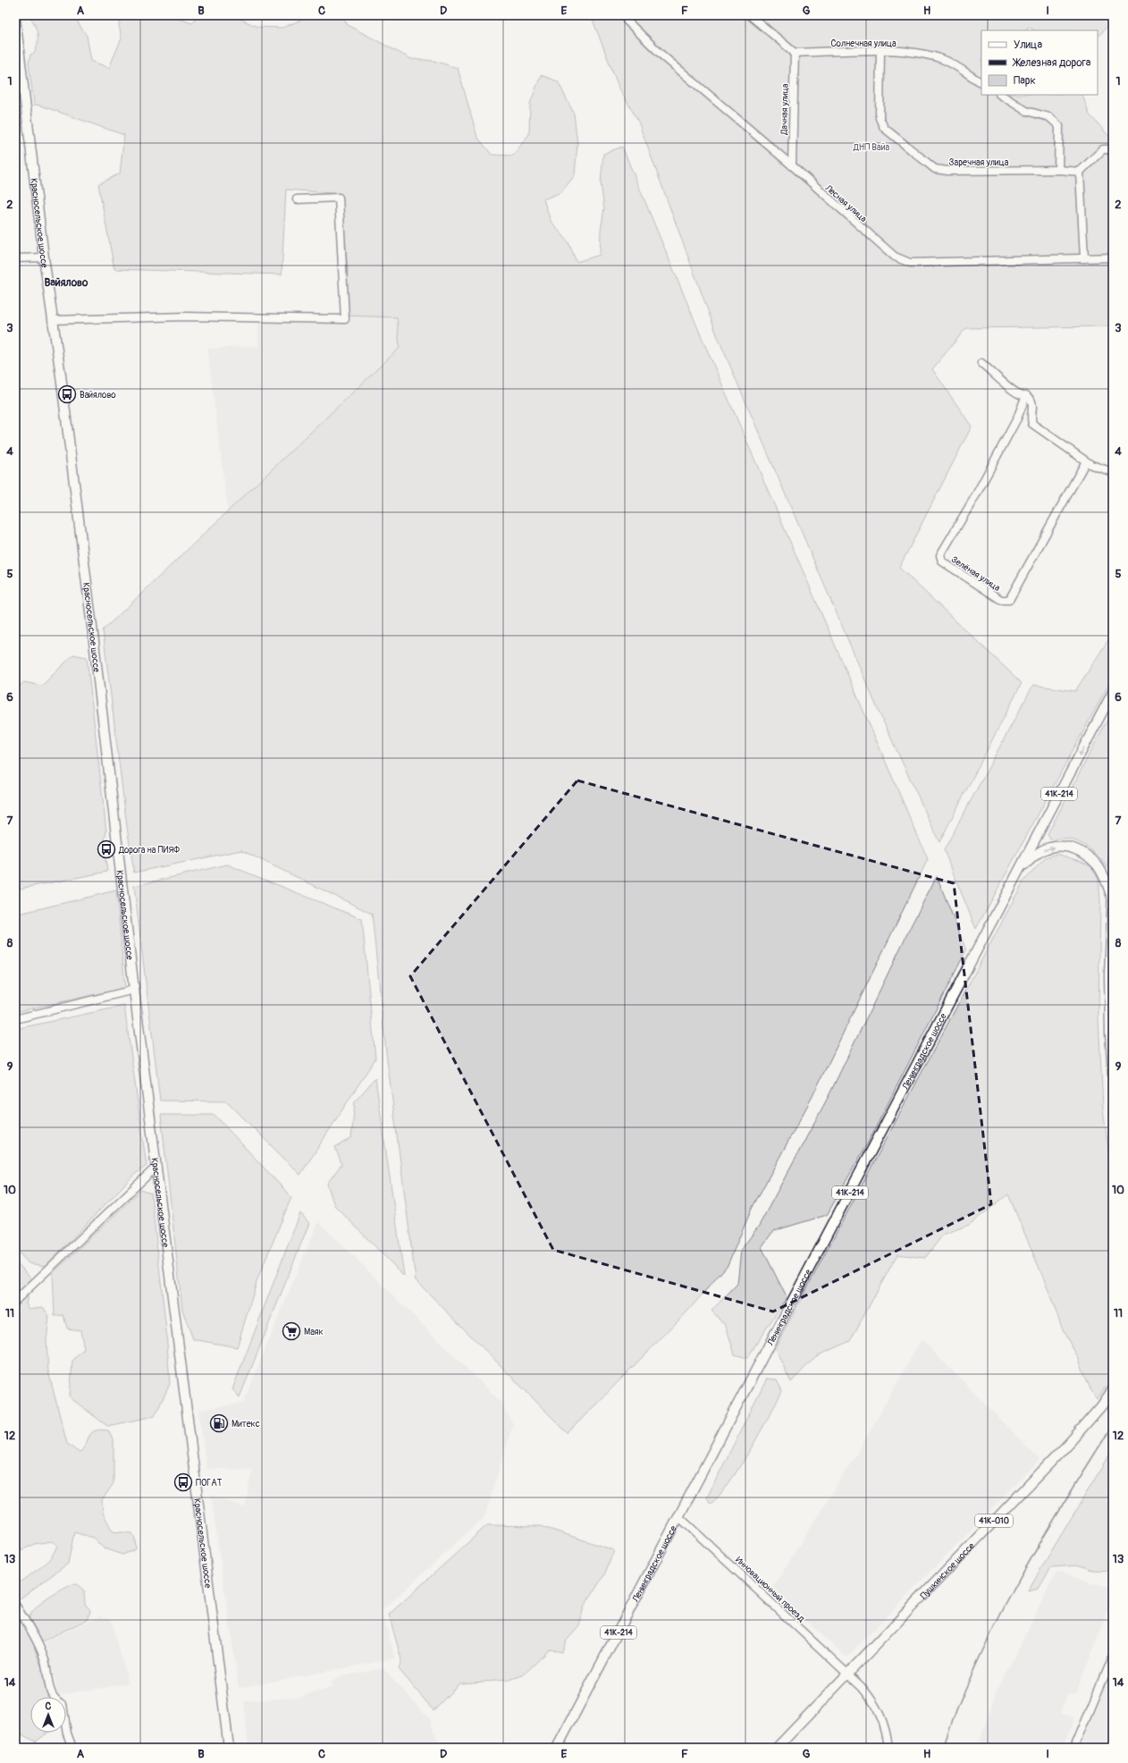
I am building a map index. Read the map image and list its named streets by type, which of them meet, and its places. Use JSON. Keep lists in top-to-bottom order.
{
  "streets": {
    "main road": [
      "Красносельское шоссе",
      "41К-214",
      "Ленинградское шоссе",
      "41К-010",
      "Пушкинское шоссе"
    ],
    "street": [
      "Солнечная улица",
      "Дачная улица",
      "Заречная улица",
      "Лесная улица",
      "Зелёная улица",
      "Инновационный проезд"
    ]
  },
  "crossings": [
    ["Солнечная улица", "Дачная улица"],
    ["Солнечная улица", "Заречная улица"],
    ["Дачная улица", "Лесная улица"],
    ["41К-214", "Ленинградское шоссе"],
    ["Ленинградское шоссе", "Инновационный проезд"],
    ["Пушкинское шоссе", "Инновационный проезд"]
  ],
  "districts": ["Вайялово"],
  "parks": ["ДНП Вайа"],
  "places": {
    "bus stop": ["Вайялово", "Дорога на ПИЯФ", "ПОГАТ"],
    "supermarket": ["Маяк"],
    "fuel station": ["Митекс"]
  },
  "legend": ["Улица", "Железная дорога", "Парк"],
  "north": "top",
  "grid": {
    "columns": [
      "A",
      "B",
      "C",
      "D",
      "E",
      "F",
      "G",
      "H",
      "I"
    ],
    "rows": [
      "1",
      "2",
      "3",
      "4",
      "5",
      "6",
      "7",
      "8",
      "9",
      "10",
      "11",
      "12",
      "13",
      "14"
    ]
  }
}
